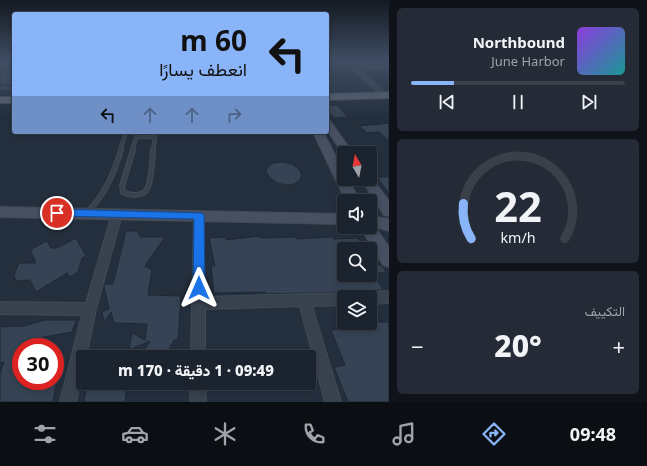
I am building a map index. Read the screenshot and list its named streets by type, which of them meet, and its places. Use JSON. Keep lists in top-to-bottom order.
{
  "north": "top",
  "page": {
    "turn": ["60 m", "انعطف يسارًا"],
    "song": ["Northbound", "June Harbor"],
    "tile": "التكييف",
    "heat": ["−", "20°", "+"],
    "limit": "30",
    "trip": "09:49 · 1 دقيقة · 170 m",
    "tabs": "09:48",
    "gauge": ["22", "km/h"]
  }
}
